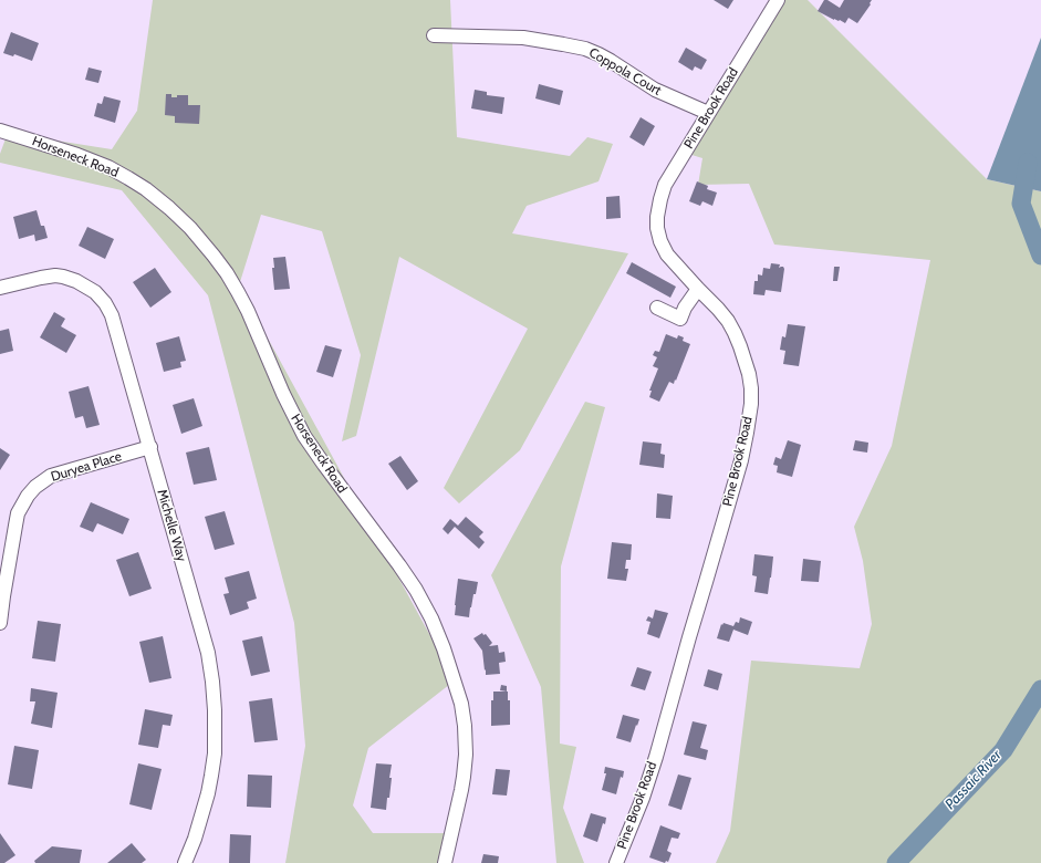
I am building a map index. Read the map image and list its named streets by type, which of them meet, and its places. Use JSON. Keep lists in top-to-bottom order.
{
  "streets": {
    "street": [
      "Coppola Court",
      "Pine Brook Road",
      "Horseneck Road",
      "Duryea Place",
      "Michelle Way"
    ]
  },
  "crossings": [
    ["Coppola Court", "Pine Brook Road"],
    ["Duryea Place", "Michelle Way"]
  ],
  "water": ["Passaic River"]
}
